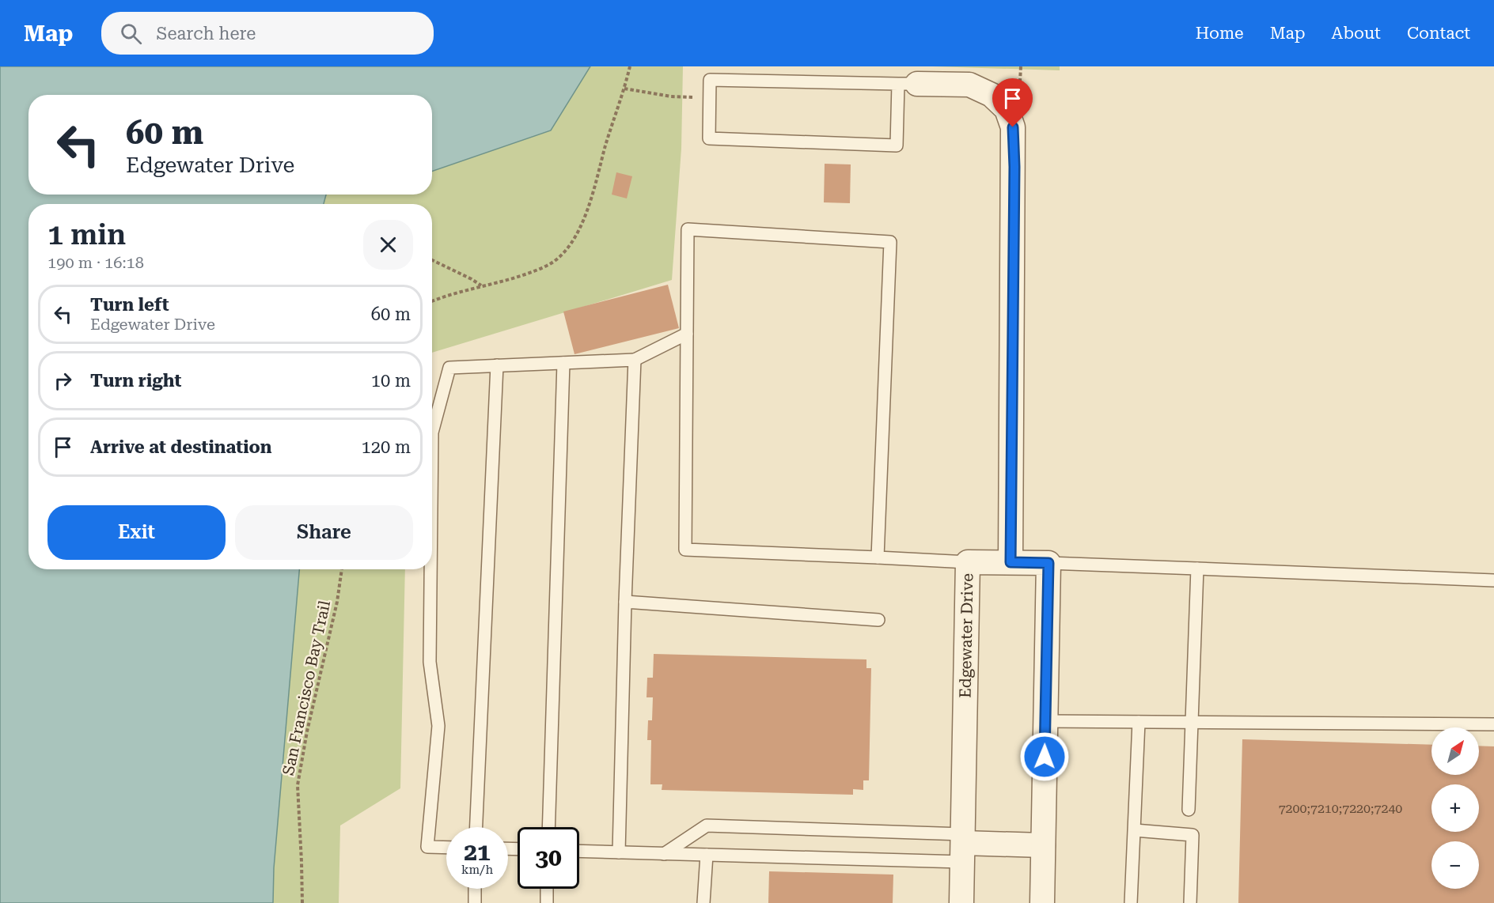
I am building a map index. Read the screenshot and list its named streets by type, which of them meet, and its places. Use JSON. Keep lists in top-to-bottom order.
{
  "streets": {
    "street": ["Edgewater Drive"],
    "path": ["San Francisco Bay Trail"]
  },
  "house_numbers": ["7200;7210;7220;7240"],
  "north": "top right",
  "page": {
    "header": "Map",
    "search": "Search here",
    "nav": [
      "Home",
      "Map",
      "About",
      "Contact"
    ],
    "turn": ["60 m", "Edgewater Drive"],
    "heading": ["1 min", "190 m · 16:18"],
    "list": [
      {
        "name": "Turn left",
        "note": "Edgewater Drive",
        "value": "60 m"
      },
      {
        "name": "Turn right",
        "value": "10 m"
      },
      {
        "name": "Arrive at destination",
        "value": "120 m"
      }
    ],
    "buttons": ["Exit", "Share"],
    "map_buttons": ["+", "−"],
    "speed": "21 km/h",
    "limit": "30"
  }
}
